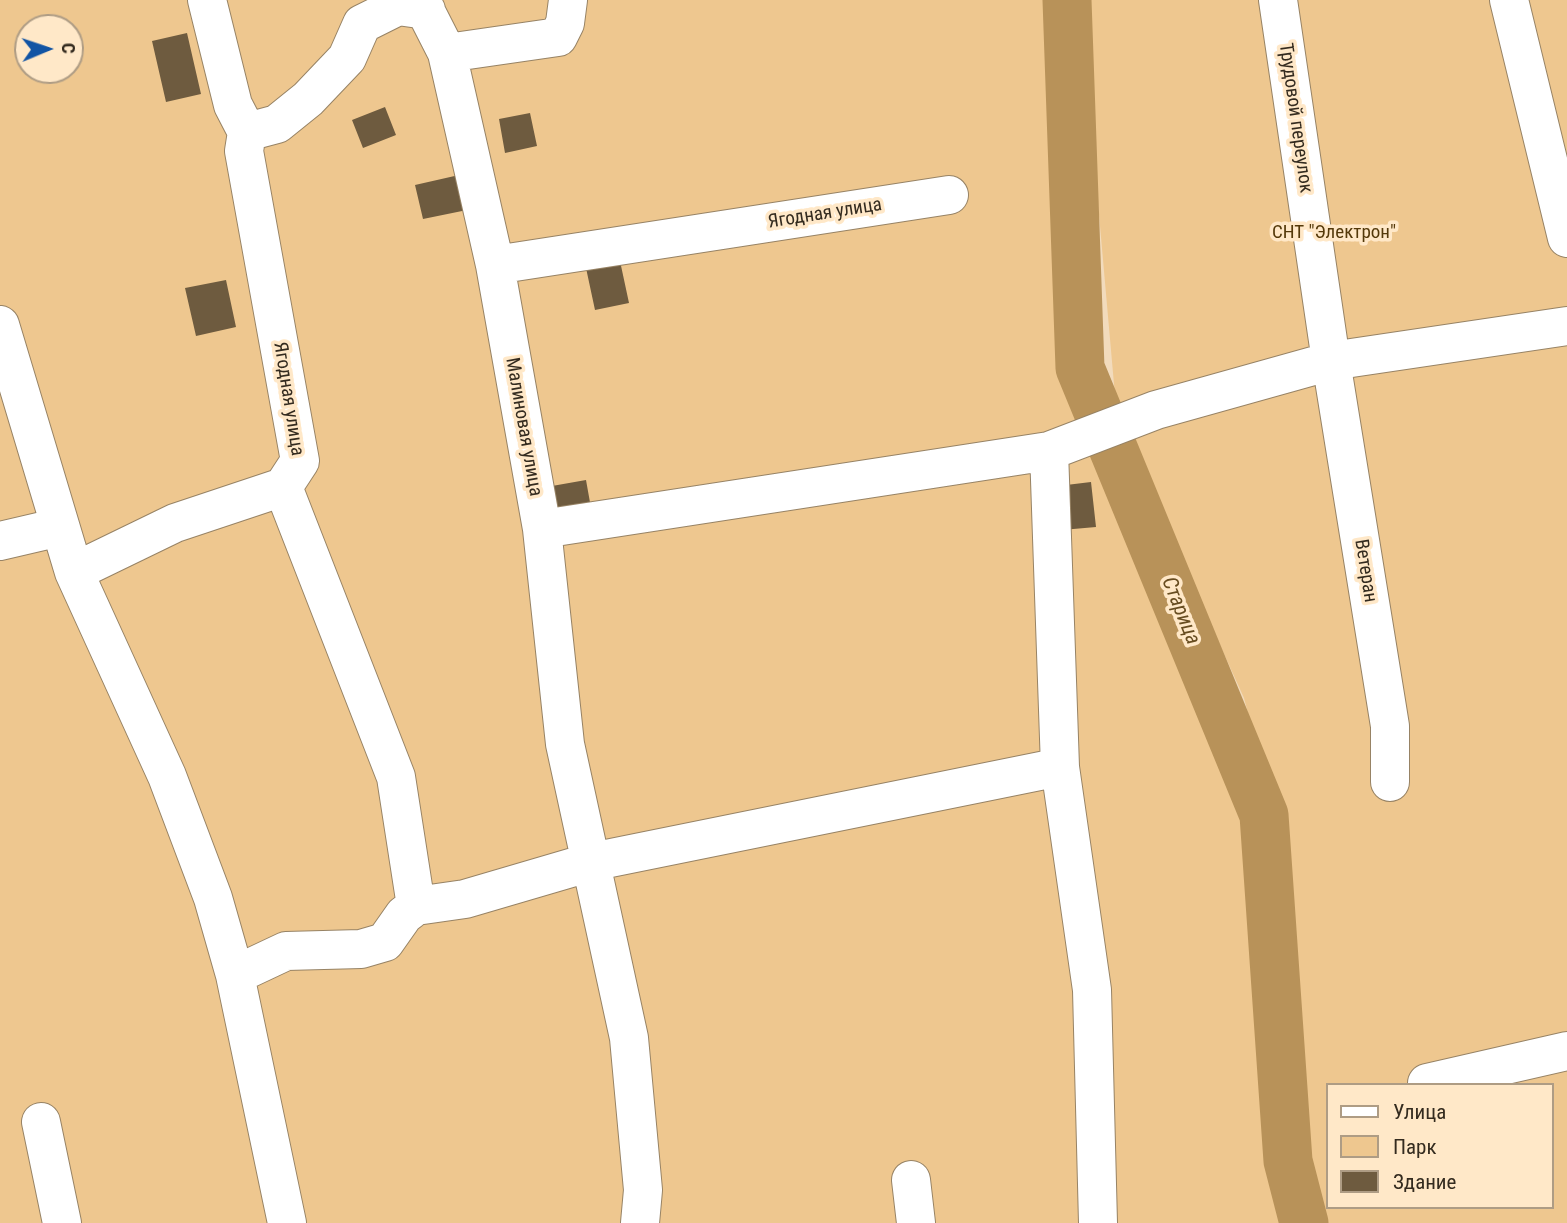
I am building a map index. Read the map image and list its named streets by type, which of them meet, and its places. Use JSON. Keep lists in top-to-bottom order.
{
  "streets": {
    "street": [
      "Трудовой переулок",
      "Ягодная улица",
      "Малиновая улица",
      "Ветеран"
    ]
  },
  "crossings": [
    ["Трудовой переулок", "Ветеран"],
    ["Ягодная улица", "Малиновая улица"]
  ],
  "water": ["Старица"],
  "parks": ["СНТ \"Электрон\""],
  "legend": ["Улица", "Парк", "Здание"],
  "north": "right"
}
